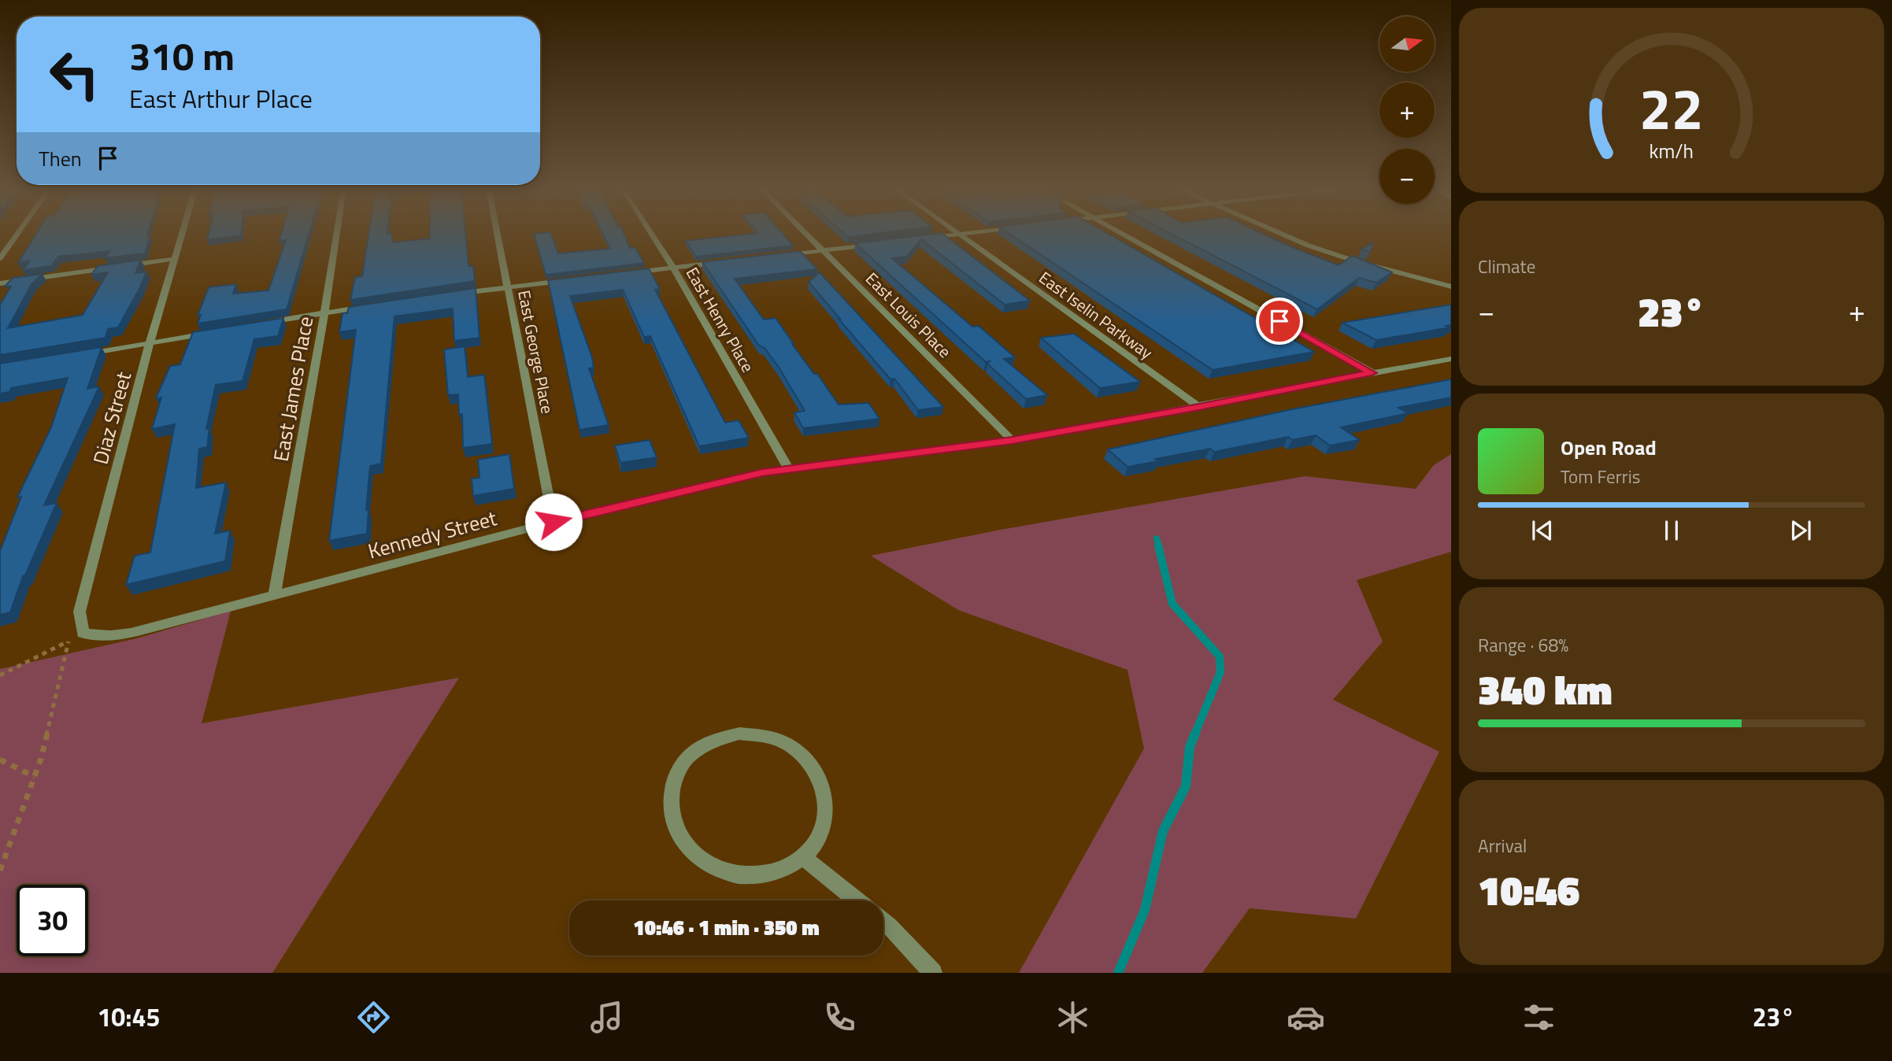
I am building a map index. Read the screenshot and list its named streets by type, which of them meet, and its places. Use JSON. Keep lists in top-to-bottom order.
{
  "streets": {
    "street": [
      "East Louis Place",
      "East Iselin Parkway",
      "East Henry Place",
      "East George Place",
      "East James Place",
      "Diaz Street",
      "Kennedy Street"
    ]
  },
  "crossings": [
    ["East Louis Place", "Kennedy Street"],
    ["East Iselin Parkway", "Kennedy Street"],
    ["East Henry Place", "Kennedy Street"],
    ["East George Place", "Kennedy Street"],
    ["East James Place", "Kennedy Street"],
    ["Diaz Street", "Kennedy Street"]
  ],
  "north": "right",
  "page": {
    "map_buttons": ["+", "−"],
    "turn": ["310 m", "East Arthur Place"],
    "then": "Then",
    "tile": [
      "Climate",
      ["Range · 68%", "340 km"],
      ["Arrival", "10:46"]
    ],
    "heat": ["−", "23°", "+"],
    "song": ["Open Road", "Tom Ferris"],
    "limit": "30",
    "trip": "10:46 · 1 min · 350 m",
    "tabs": ["10:45", "23°"],
    "gauge": ["22", "km/h"]
  }
}
